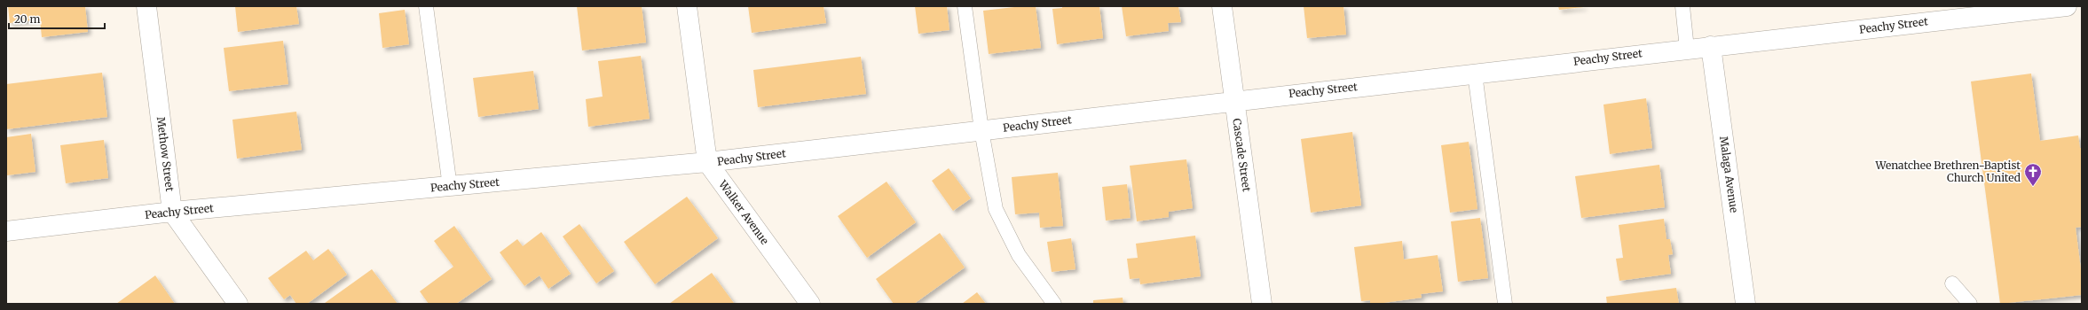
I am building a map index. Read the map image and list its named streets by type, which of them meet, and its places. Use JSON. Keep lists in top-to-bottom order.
{
  "streets": {
    "street": [
      "Peachy Street",
      "Methow Street",
      "Cascade Street",
      "Malaga Avenue",
      "Walker Avenue"
    ]
  },
  "crossings": [
    ["Peachy Street", "Methow Street"],
    ["Peachy Street", "Cascade Street"],
    ["Peachy Street", "Malaga Avenue"],
    ["Peachy Street", "Walker Avenue"]
  ],
  "places": {
    "church": ["Wenatchee Brethren-Baptist Church United"]
  },
  "scale_bar": "20 m"
}
